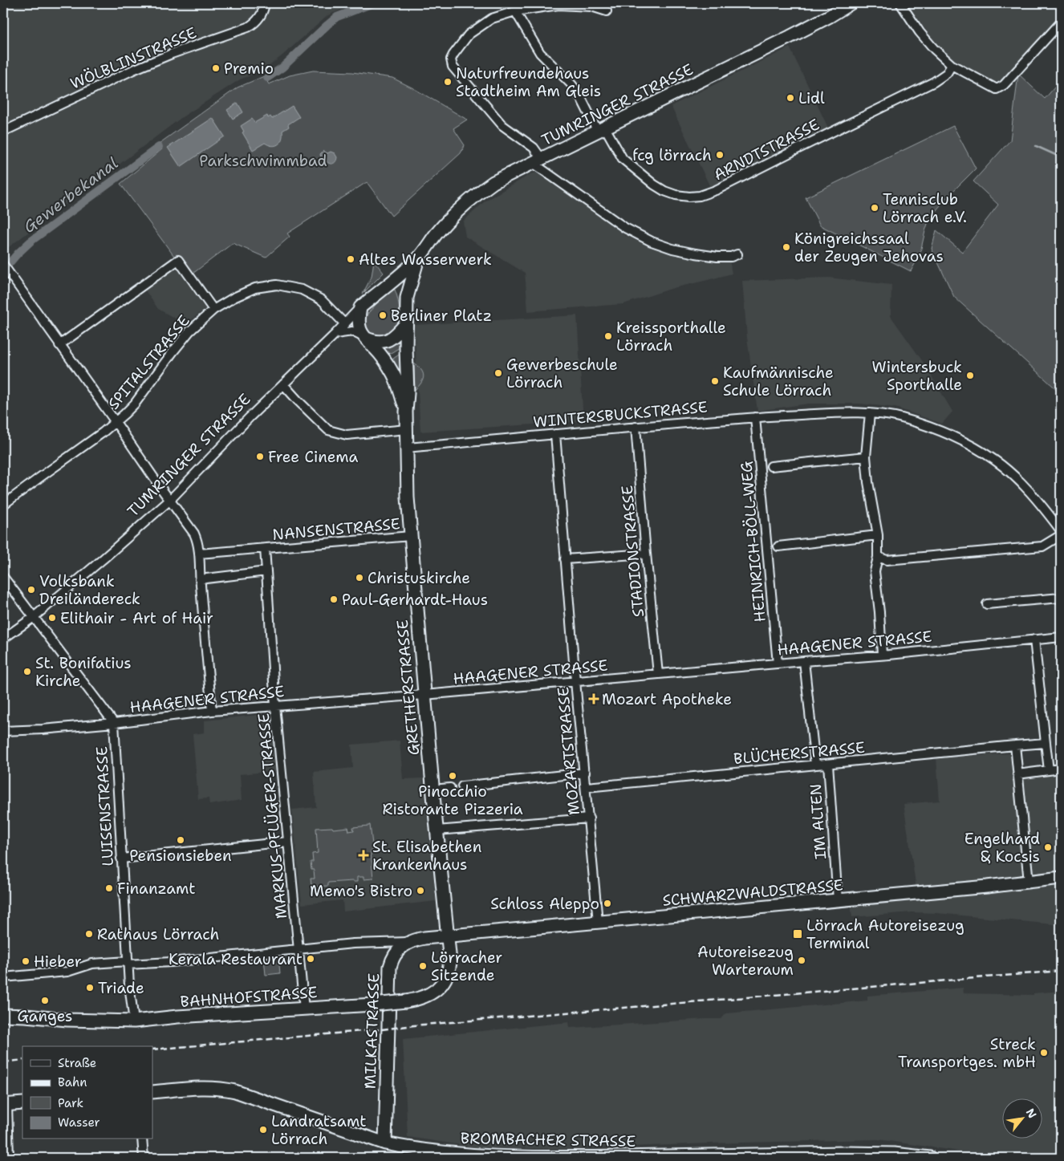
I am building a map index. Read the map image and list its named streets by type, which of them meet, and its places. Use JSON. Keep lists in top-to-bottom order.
{
  "streets": {
    "main road": [
      "TUMRINGER STRASSE",
      "GRETHERSTRASSE",
      "SCHWARZWALDSTRASSE",
      "BAHNHOFSTRASSE",
      "MILKASTRASSE",
      "BROMBACHER STRASSE"
    ],
    "street": [
      "WÖLBLINSTRASSE",
      "ARNDTSTRASSE",
      "SPITALSTRASSE",
      "WINTERSBUCKSTRASSE",
      "NANSENSTRASSE",
      "HEINRICH-BÖLL-WEG",
      "STADIONSTRASSE",
      "HAAGENER STRASSE",
      "MOZARTSTRASSE",
      "BLÜCHERSTRASSE",
      "LUISENSTRASSE",
      "MARKUS-PFLÜGER-STRASSE",
      "IM ALTEN"
    ]
  },
  "crossings": [
    ["TUMRINGER STRASSE", "ARNDTSTRASSE"],
    ["TUMRINGER STRASSE", "SPITALSTRASSE"],
    ["TUMRINGER STRASSE", "GRETHERSTRASSE"],
    ["WINTERSBUCKSTRASSE", "HEINRICH-BÖLL-WEG"],
    ["WINTERSBUCKSTRASSE", "STADIONSTRASSE"],
    ["WINTERSBUCKSTRASSE", "GRETHERSTRASSE"],
    ["WINTERSBUCKSTRASSE", "MOZARTSTRASSE"],
    ["NANSENSTRASSE", "GRETHERSTRASSE"],
    ["NANSENSTRASSE", "MARKUS-PFLÜGER-STRASSE"],
    ["HEINRICH-BÖLL-WEG", "HAAGENER STRASSE"],
    ["STADIONSTRASSE", "HAAGENER STRASSE"],
    ["HAAGENER STRASSE", "GRETHERSTRASSE"],
    ["HAAGENER STRASSE", "MOZARTSTRASSE"],
    ["HAAGENER STRASSE", "LUISENSTRASSE"],
    ["HAAGENER STRASSE", "MARKUS-PFLÜGER-STRASSE"],
    ["HAAGENER STRASSE", "IM ALTEN"],
    ["GRETHERSTRASSE", "SCHWARZWALDSTRASSE"],
    ["GRETHERSTRASSE", "BAHNHOFSTRASSE"],
    ["GRETHERSTRASSE", "MILKASTRASSE"],
    ["MOZARTSTRASSE", "BLÜCHERSTRASSE"],
    ["MOZARTSTRASSE", "SCHWARZWALDSTRASSE"],
    ["BLÜCHERSTRASSE", "IM ALTEN"],
    ["LUISENSTRASSE", "BAHNHOFSTRASSE"],
    ["MARKUS-PFLÜGER-STRASSE", "BAHNHOFSTRASSE"],
    ["IM ALTEN", "SCHWARZWALDSTRASSE"],
    ["SCHWARZWALDSTRASSE", "BAHNHOFSTRASSE"],
    ["SCHWARZWALDSTRASSE", "MILKASTRASSE"],
    ["BAHNHOFSTRASSE", "MILKASTRASSE"],
    ["MILKASTRASSE", "BROMBACHER STRASSE"]
  ],
  "water": ["Gewerbekanal"],
  "parks": ["Parkschwimmbad"],
  "places": {
    "other": [
      "Premio",
      "Naturfreundehaus Stadtheim Am Gleis",
      "Lidl",
      "fcg lörrach",
      "Tennisclub Lörrach e.V.",
      "Königreichssaal der Zeugen Jehovas",
      "Altes Wasserwerk",
      "Berliner Platz",
      "Kreissporthalle Lörrach",
      "Gewerbeschule Lörrach",
      "Wintersbuck Sporthalle",
      "Kaufmännische Schule Lörrach",
      "Free Cinema",
      "Christuskirche",
      "Volksbank Dreiländereck",
      "Paul-Gerhardt-Haus",
      "Elithair - Art of Hair",
      "St. Bonifatius Kirche",
      "Pinocchio Ristorante Pizzeria",
      "Pensionsieben",
      "Engelhard & Kocsis",
      "Finanzamt",
      "Memo's Bistro",
      "Schloss Aleppo",
      "Rathaus Lörrach",
      "Kerala Restaurant",
      "Autoreisezug Warteraum",
      "Hieber",
      "Lörracher Sitzende",
      "Triade",
      "Ganges",
      "Streck Transportges. mbH",
      "Landratsamt Lörrach"
    ],
    "health": ["Mozart Apotheke", "St. Elisabethen Krankenhaus"],
    "transit": ["Lörrach Autoreisezug Terminal"]
  },
  "legend": [
    "Straße",
    "Bahn",
    "Park",
    "Wasser"
  ],
  "north": "top right"
}
